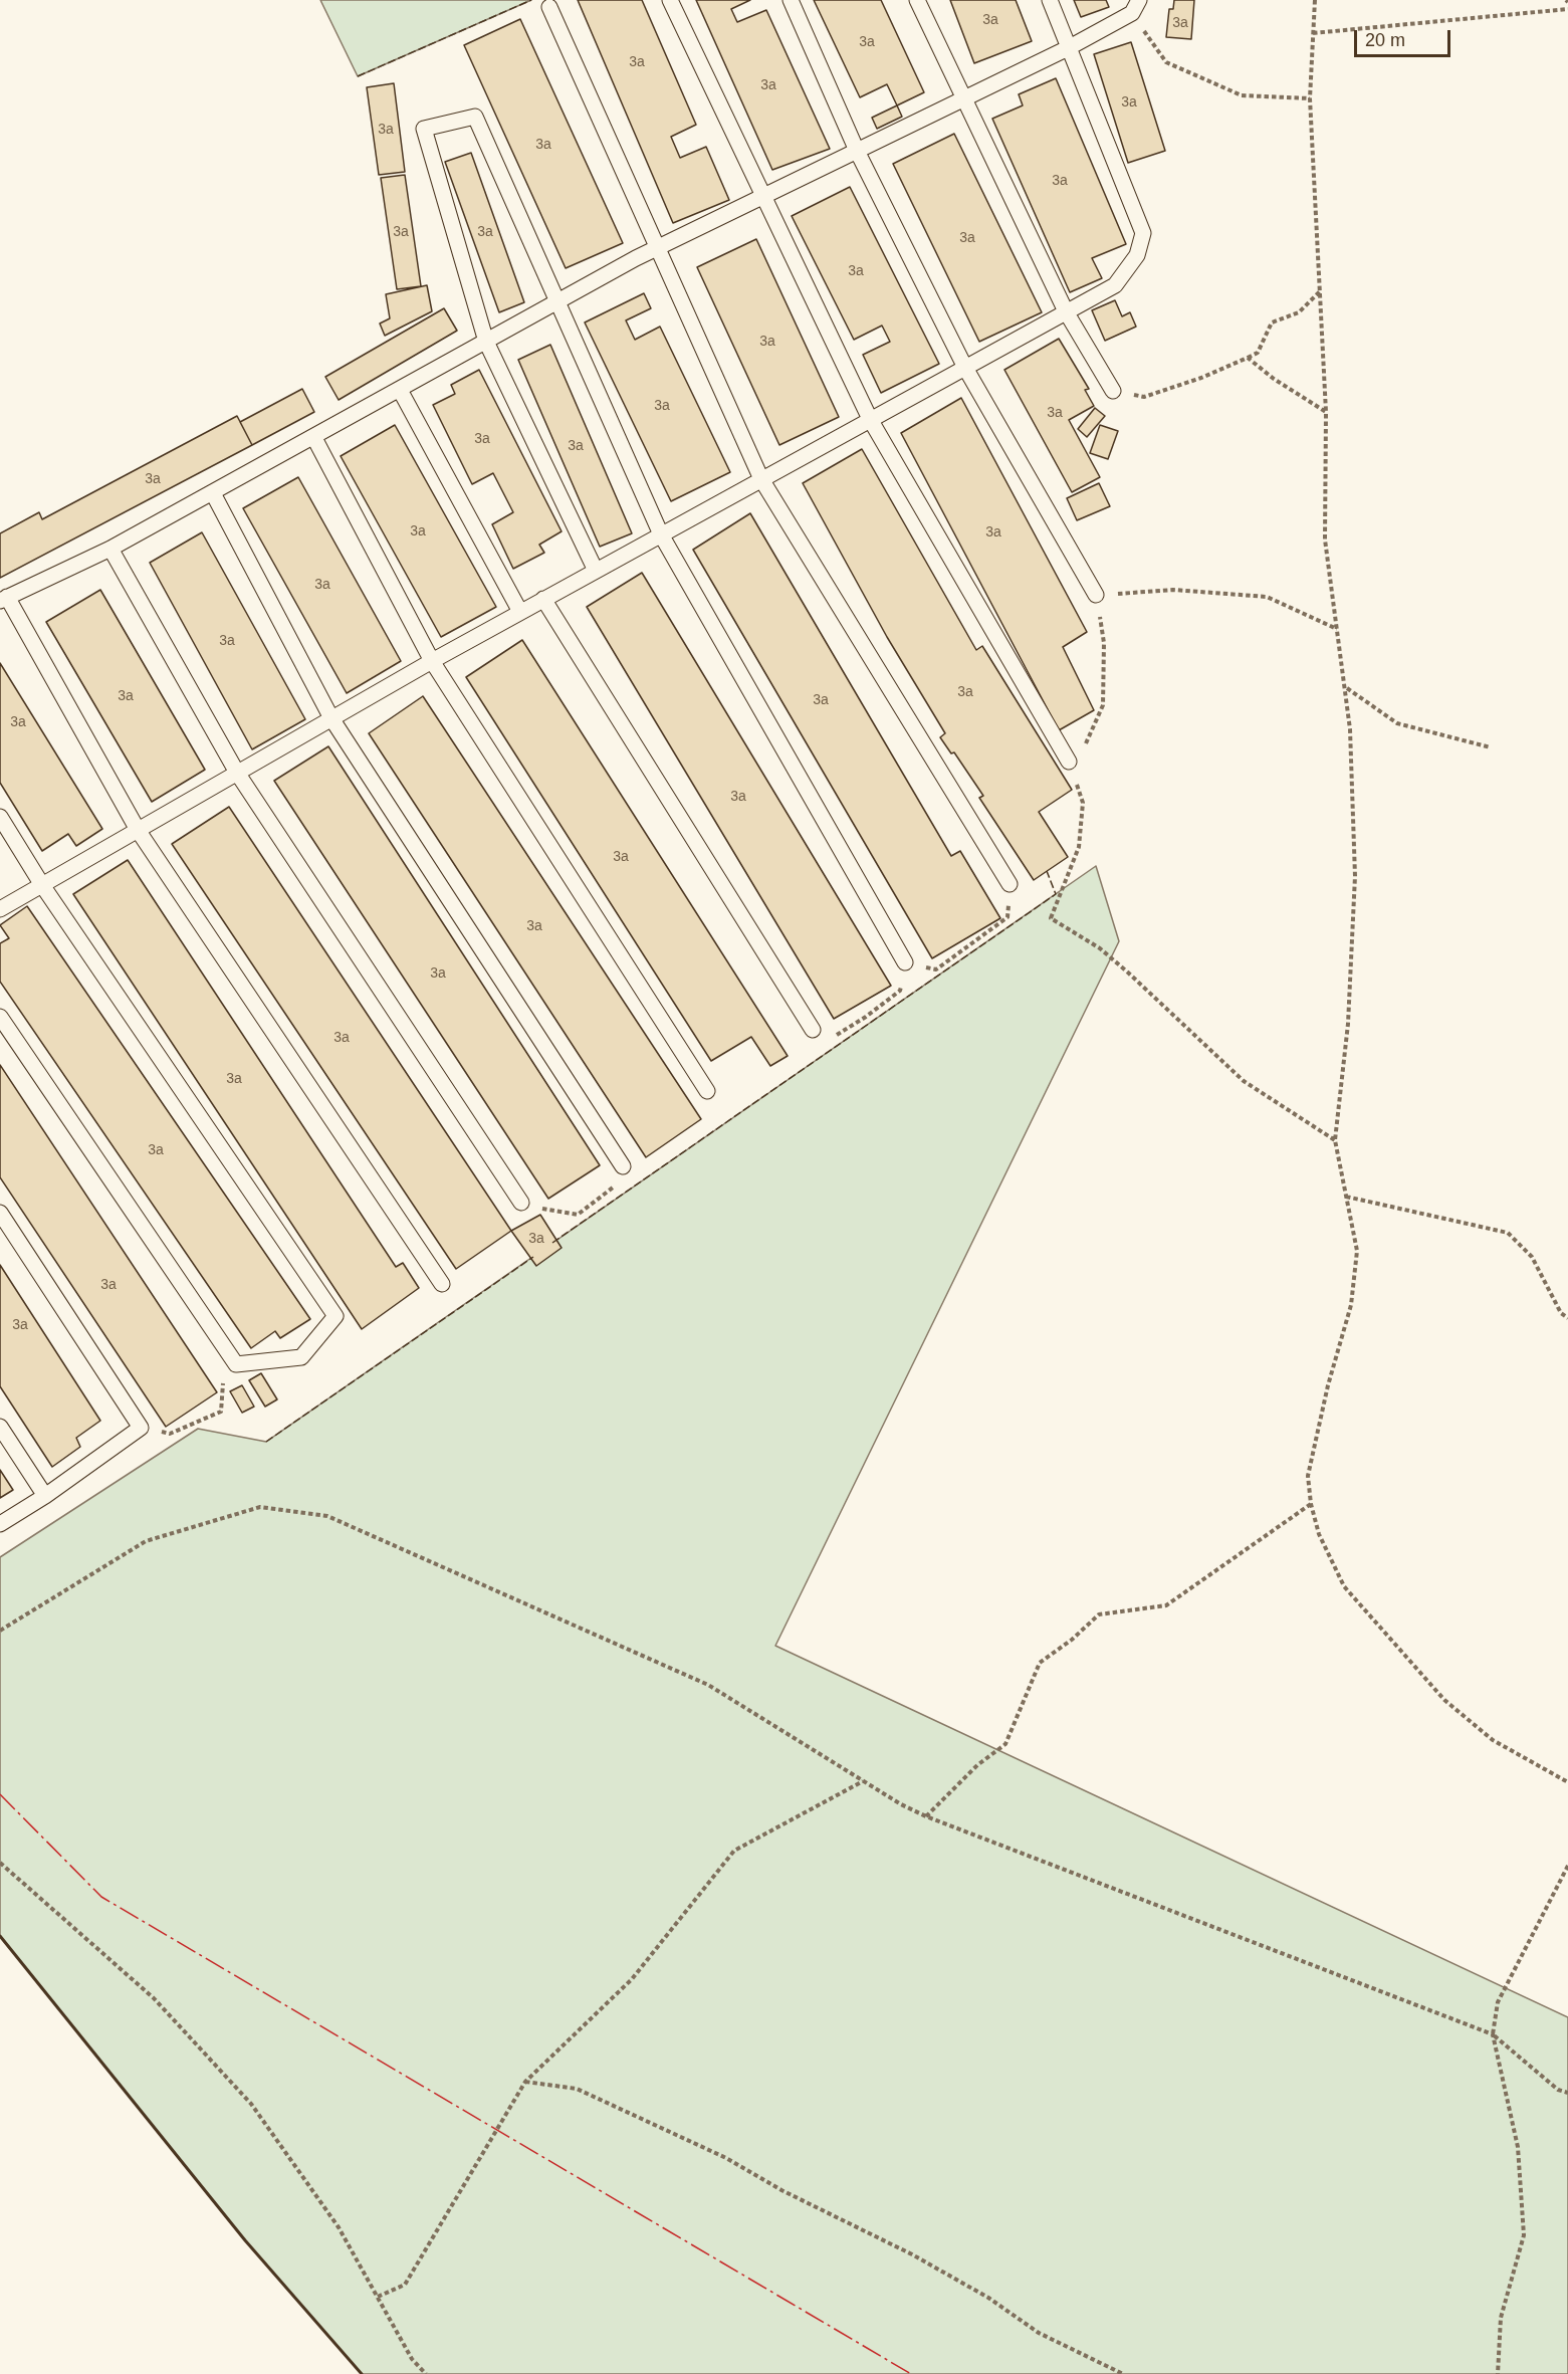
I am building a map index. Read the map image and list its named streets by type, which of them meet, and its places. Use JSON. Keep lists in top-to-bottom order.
{
  "house_numbers": [
    "3a",
    "3a",
    "3a",
    "3a",
    "3a",
    "3a",
    "3a",
    "3a",
    "3a",
    "3a",
    "3a",
    "3a",
    "3a",
    "3a",
    "3a",
    "3a",
    "3a",
    "3a",
    "3a",
    "3a",
    "3a",
    "3a",
    "3a",
    "3a",
    "3a",
    "3a",
    "3a",
    "3a",
    "3a",
    "3a",
    "3a",
    "3a",
    "3a",
    "3a",
    "3a",
    "3a",
    "3a"
  ],
  "scale_bar": "20 m"
}
